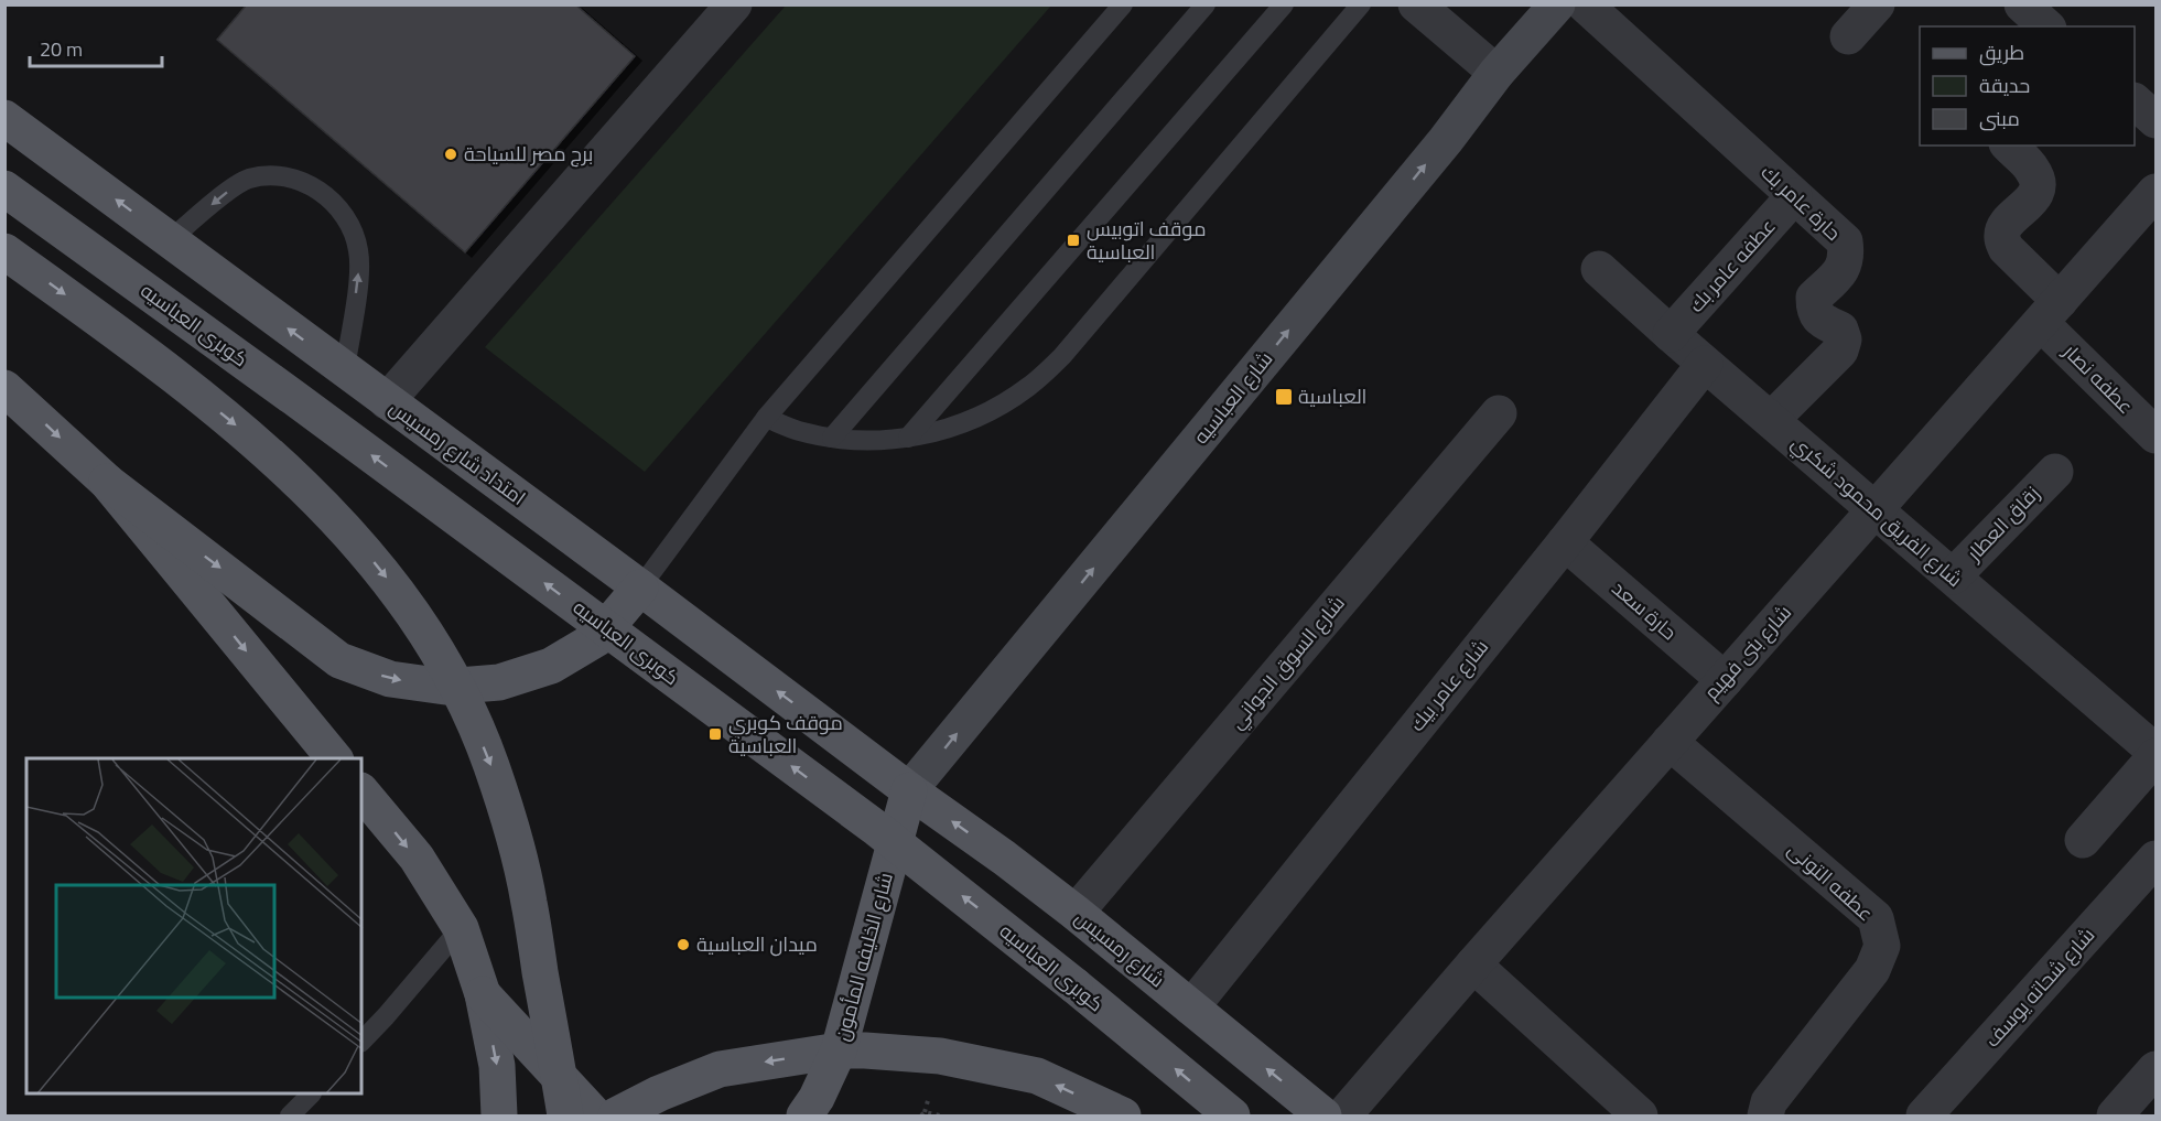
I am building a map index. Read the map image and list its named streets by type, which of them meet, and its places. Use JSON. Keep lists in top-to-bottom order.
{
  "streets": {
    "main road": [
      "كوبرى العباسيه",
      "شارع العباسيه",
      "امتداد شارع رمسيس",
      "شارع رمسيس",
      "شارع الخليفه المأمون"
    ],
    "street": [
      "حارة عامر بك",
      "عطفه عامر بك",
      "عطفه نصار",
      "شارع الفريق محمود شكري",
      "زقاق العطار",
      "حارة سعد",
      "شارع بنى فهيم",
      "شارع السوق الجواني",
      "شارع عامر بيك",
      "عطفه التونى",
      "شارع شحاته يوسف"
    ]
  },
  "crossings": [
    ["حارة عامر بك", "عطفه عامر بك"],
    ["حارة عامر بك", "شارع الفريق محمود شكري"],
    ["عطفه عامر بك", "شارع الفريق محمود شكري"],
    ["عطفه نصار", "شارع بنى فهيم"],
    ["شارع العباسيه", "امتداد شارع رمسيس"],
    ["شارع العباسيه", "شارع رمسيس"],
    ["شارع العباسيه", "شارع الخليفه المأمون"],
    ["امتداد شارع رمسيس", "شارع رمسيس"],
    ["امتداد شارع رمسيس", "شارع الخليفه المأمون"],
    ["شارع الفريق محمود شكري", "زقاق العطار"],
    ["شارع الفريق محمود شكري", "شارع بنى فهيم"],
    ["شارع الفريق محمود شكري", "شارع عامر بيك"],
    ["حارة سعد", "شارع بنى فهيم"],
    ["حارة سعد", "شارع عامر بيك"],
    ["شارع بنى فهيم", "عطفه التونى"],
    ["شارع السوق الجواني", "شارع رمسيس"],
    ["شارع عامر بيك", "شارع رمسيس"],
    ["شارع رمسيس", "شارع الخليفه المأمون"]
  ],
  "one_way": ["شارع العباسيه", "شارع رمسيس"],
  "places": {
    "other": ["برج مصر للسياحة", "ميدان العباسية"],
    "transit": ["موقف اتوبيس العباسية", "العباسية", "موقف كوبري العباسية"]
  },
  "legend": ["طريق", "حديقة", "مبنى"],
  "scale_bar": "20 m"
}
